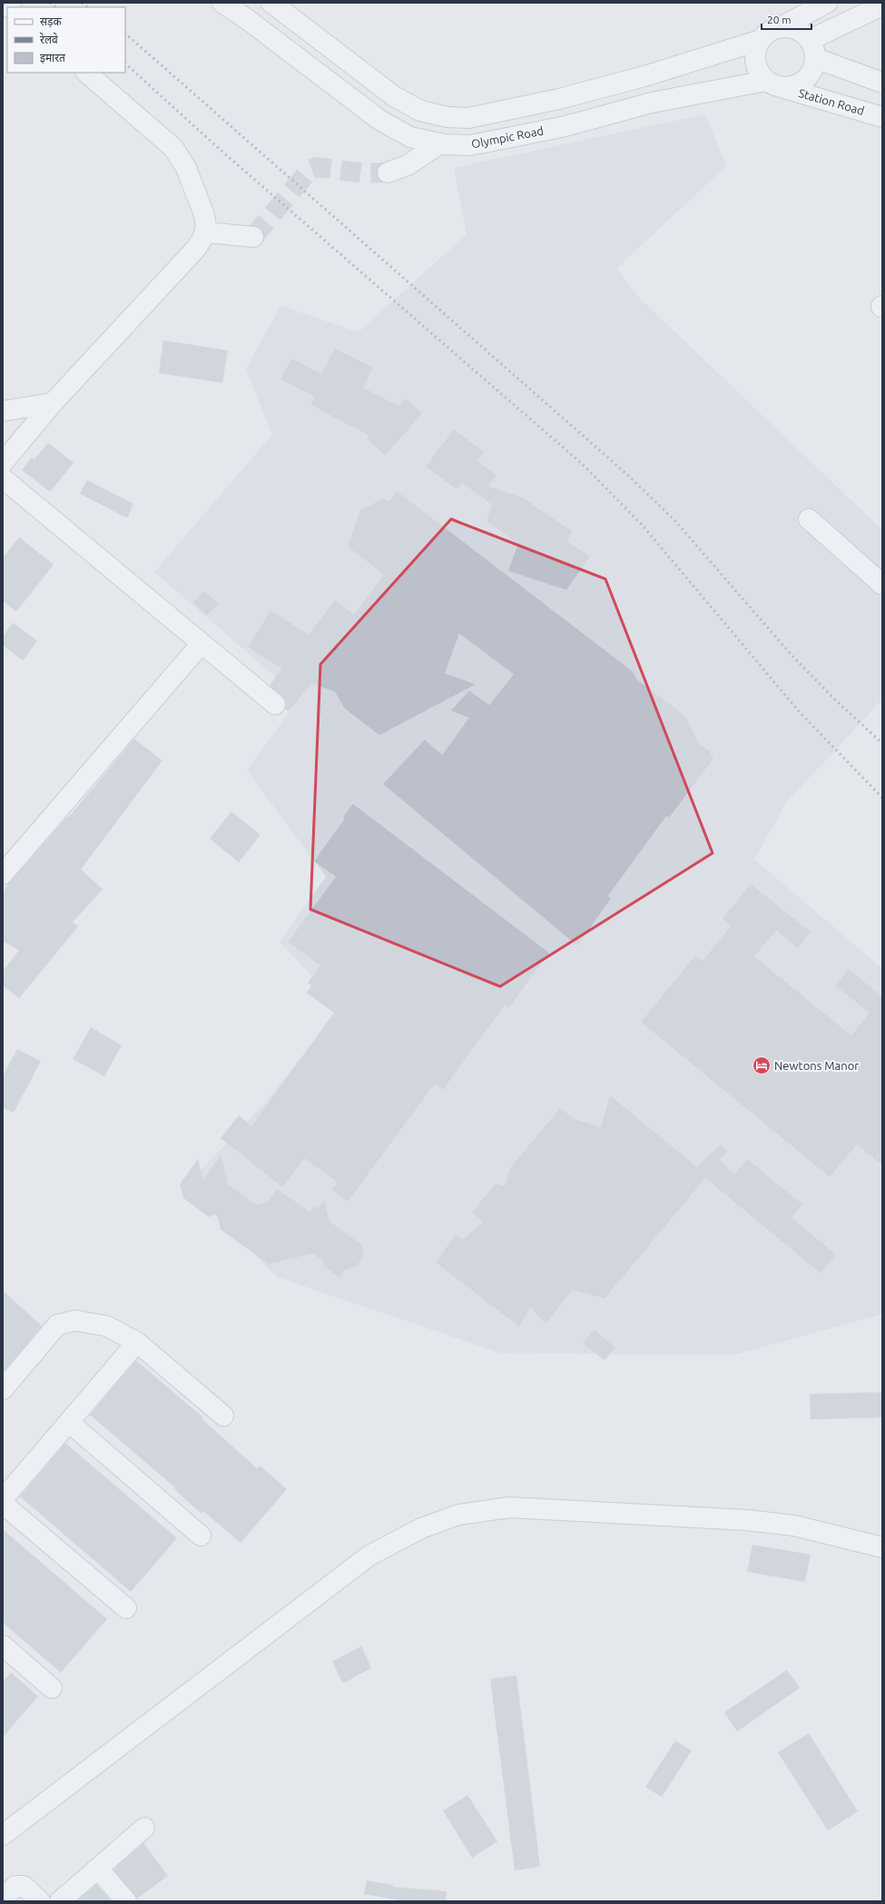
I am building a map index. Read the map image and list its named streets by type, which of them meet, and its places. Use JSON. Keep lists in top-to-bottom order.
{
  "streets": {
    "street": ["Station Road", "Olympic Road"]
  },
  "crossings": [
    ["Station Road", "Olympic Road"]
  ],
  "places": {
    "hotel": ["Newtons Manor"]
  },
  "legend": ["सड़क", "रेलवे", "इमारत"],
  "scale_bar": "20 m"
}
